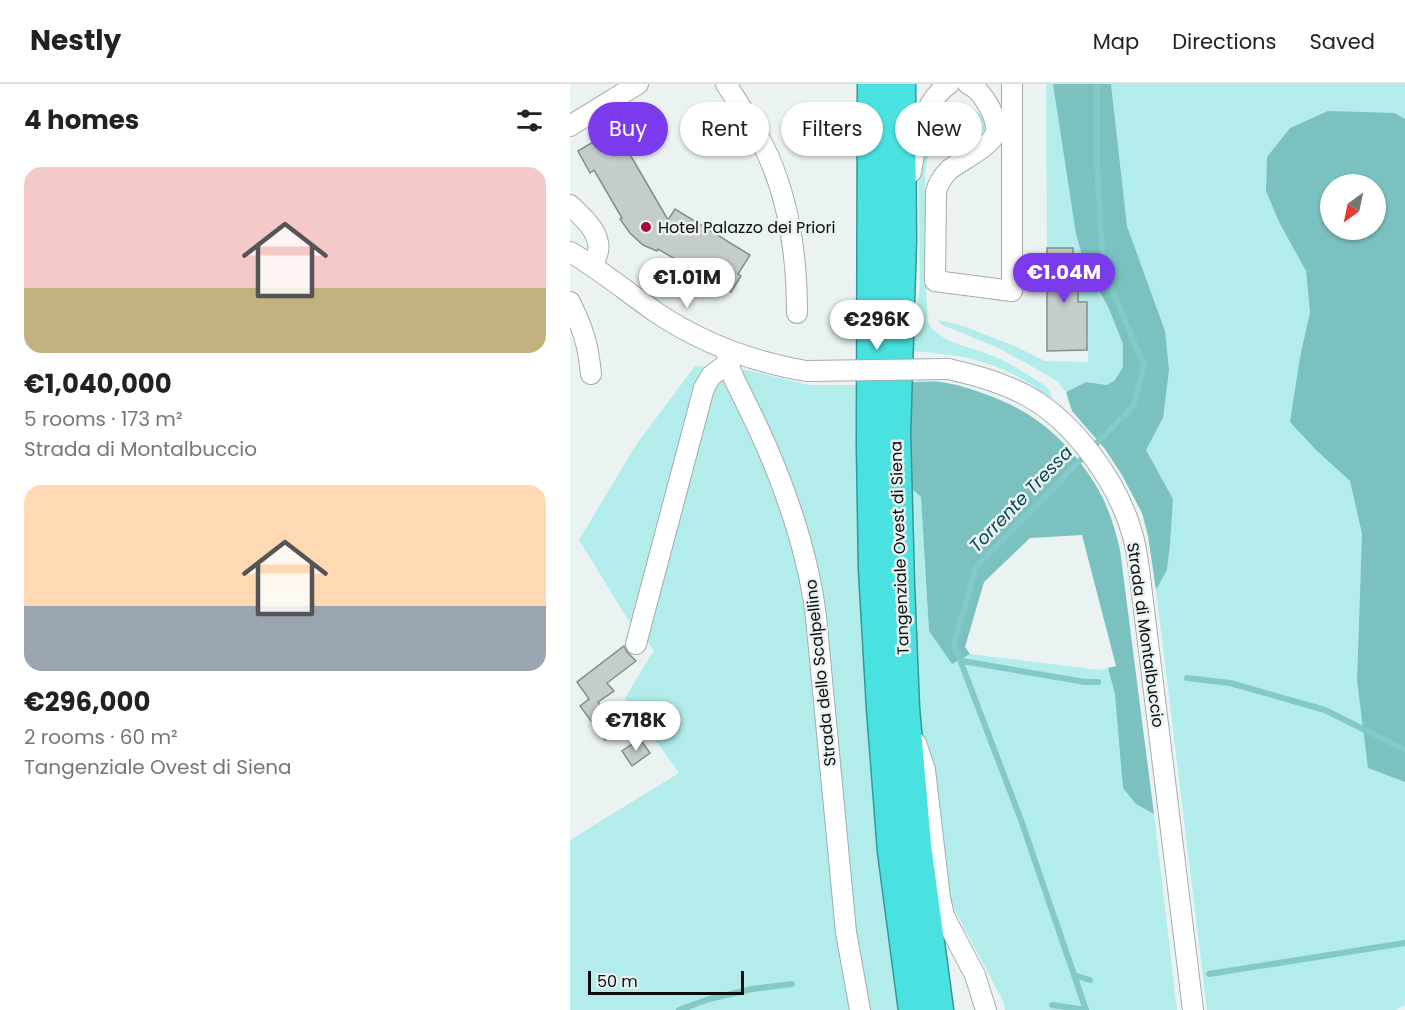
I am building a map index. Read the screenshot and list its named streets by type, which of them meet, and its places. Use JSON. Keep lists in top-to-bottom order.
{
  "streets": {
    "highway": ["Tangenziale Ovest di Siena"],
    "street": ["Strada di Montalbuccio", "Strada dello Scalpellino"]
  },
  "crossings": [
    ["Strada di Montalbuccio", "Strada dello Scalpellino"]
  ],
  "water": ["Torrente Tressa"],
  "places": ["Hotel Palazzo dei Priori"],
  "scale_bar": "50 m",
  "north": "bottom left",
  "page": {
    "header": "Nestly",
    "nav": ["Map", "Directions", "Saved"],
    "heading": "4 homes",
    "chip": [
      "Buy",
      "Rent",
      "Filters",
      "New"
    ],
    "list": [
      {
        "name": "€1,040,000",
        "note": "5 rooms · 173 m² · Strada di Montalbuccio"
      },
      {
        "name": "€296,000",
        "note": "2 rooms · 60 m² · Tangenziale Ovest di Siena"
      }
    ],
    "price": [
      "€1.04M",
      "€1.01M",
      "€296K",
      "€718K"
    ],
    "scale": "50 m"
  }
}
